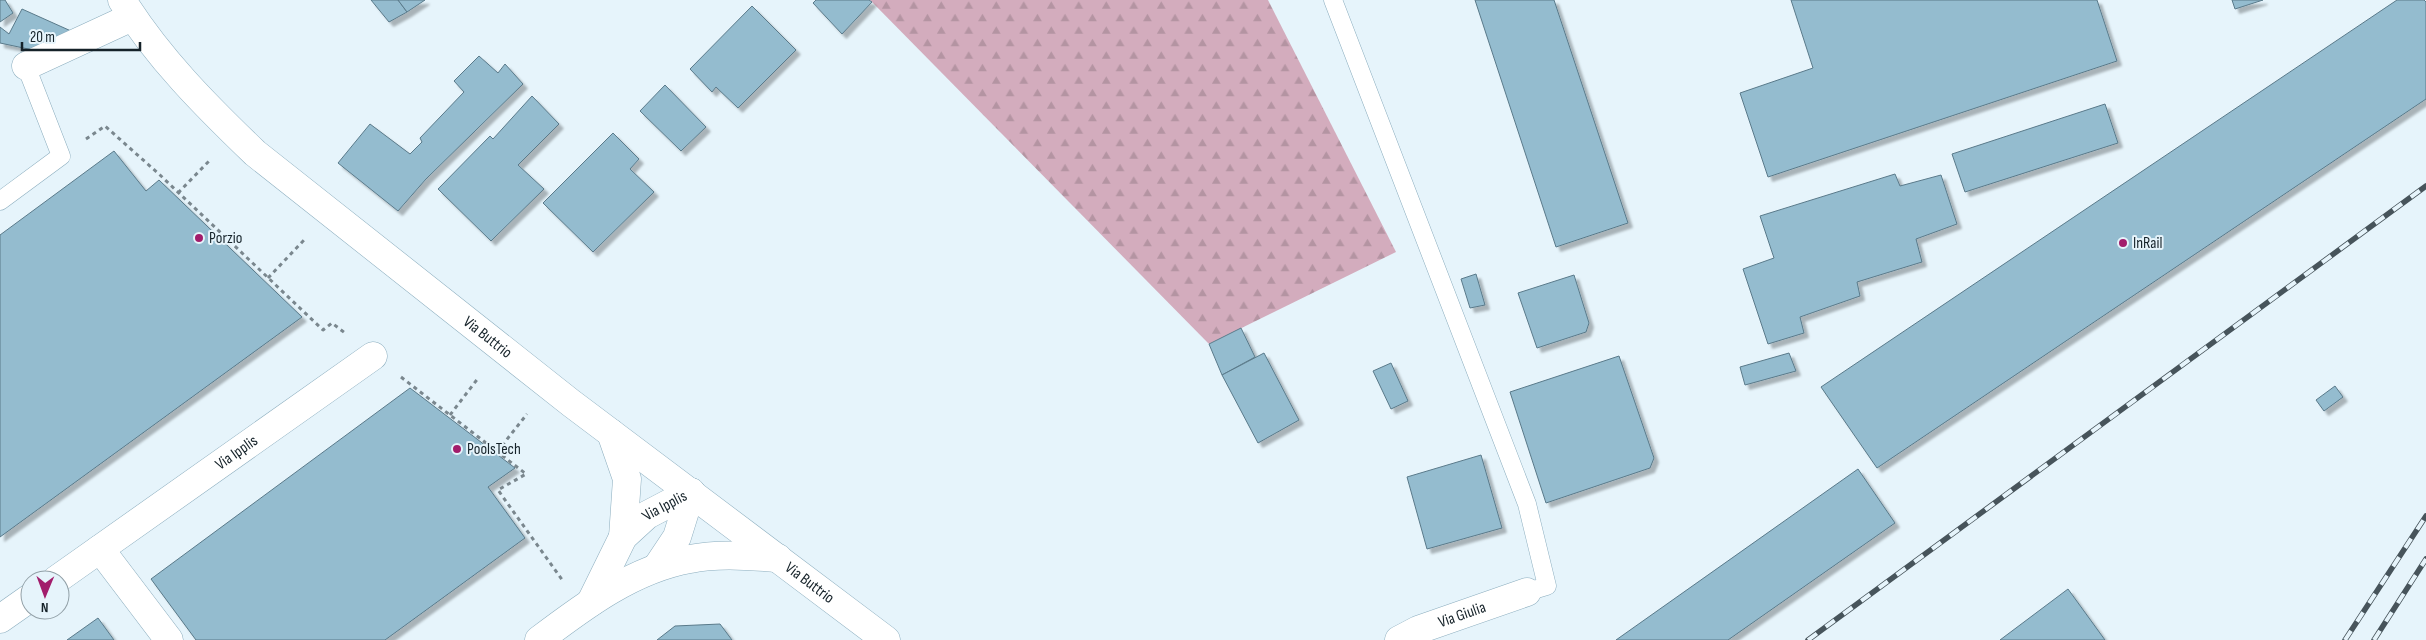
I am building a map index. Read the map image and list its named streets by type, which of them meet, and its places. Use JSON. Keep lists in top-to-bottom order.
{
  "streets": {
    "street": ["Via Buttrio", "Via Ipplis", "Via Giulia"]
  },
  "crossings": [
    ["Via Buttrio", "Via Ipplis"]
  ],
  "places": ["Porzio", "InRail", "PoolsTech"],
  "scale_bar": "20 m",
  "north": "bottom"
}
